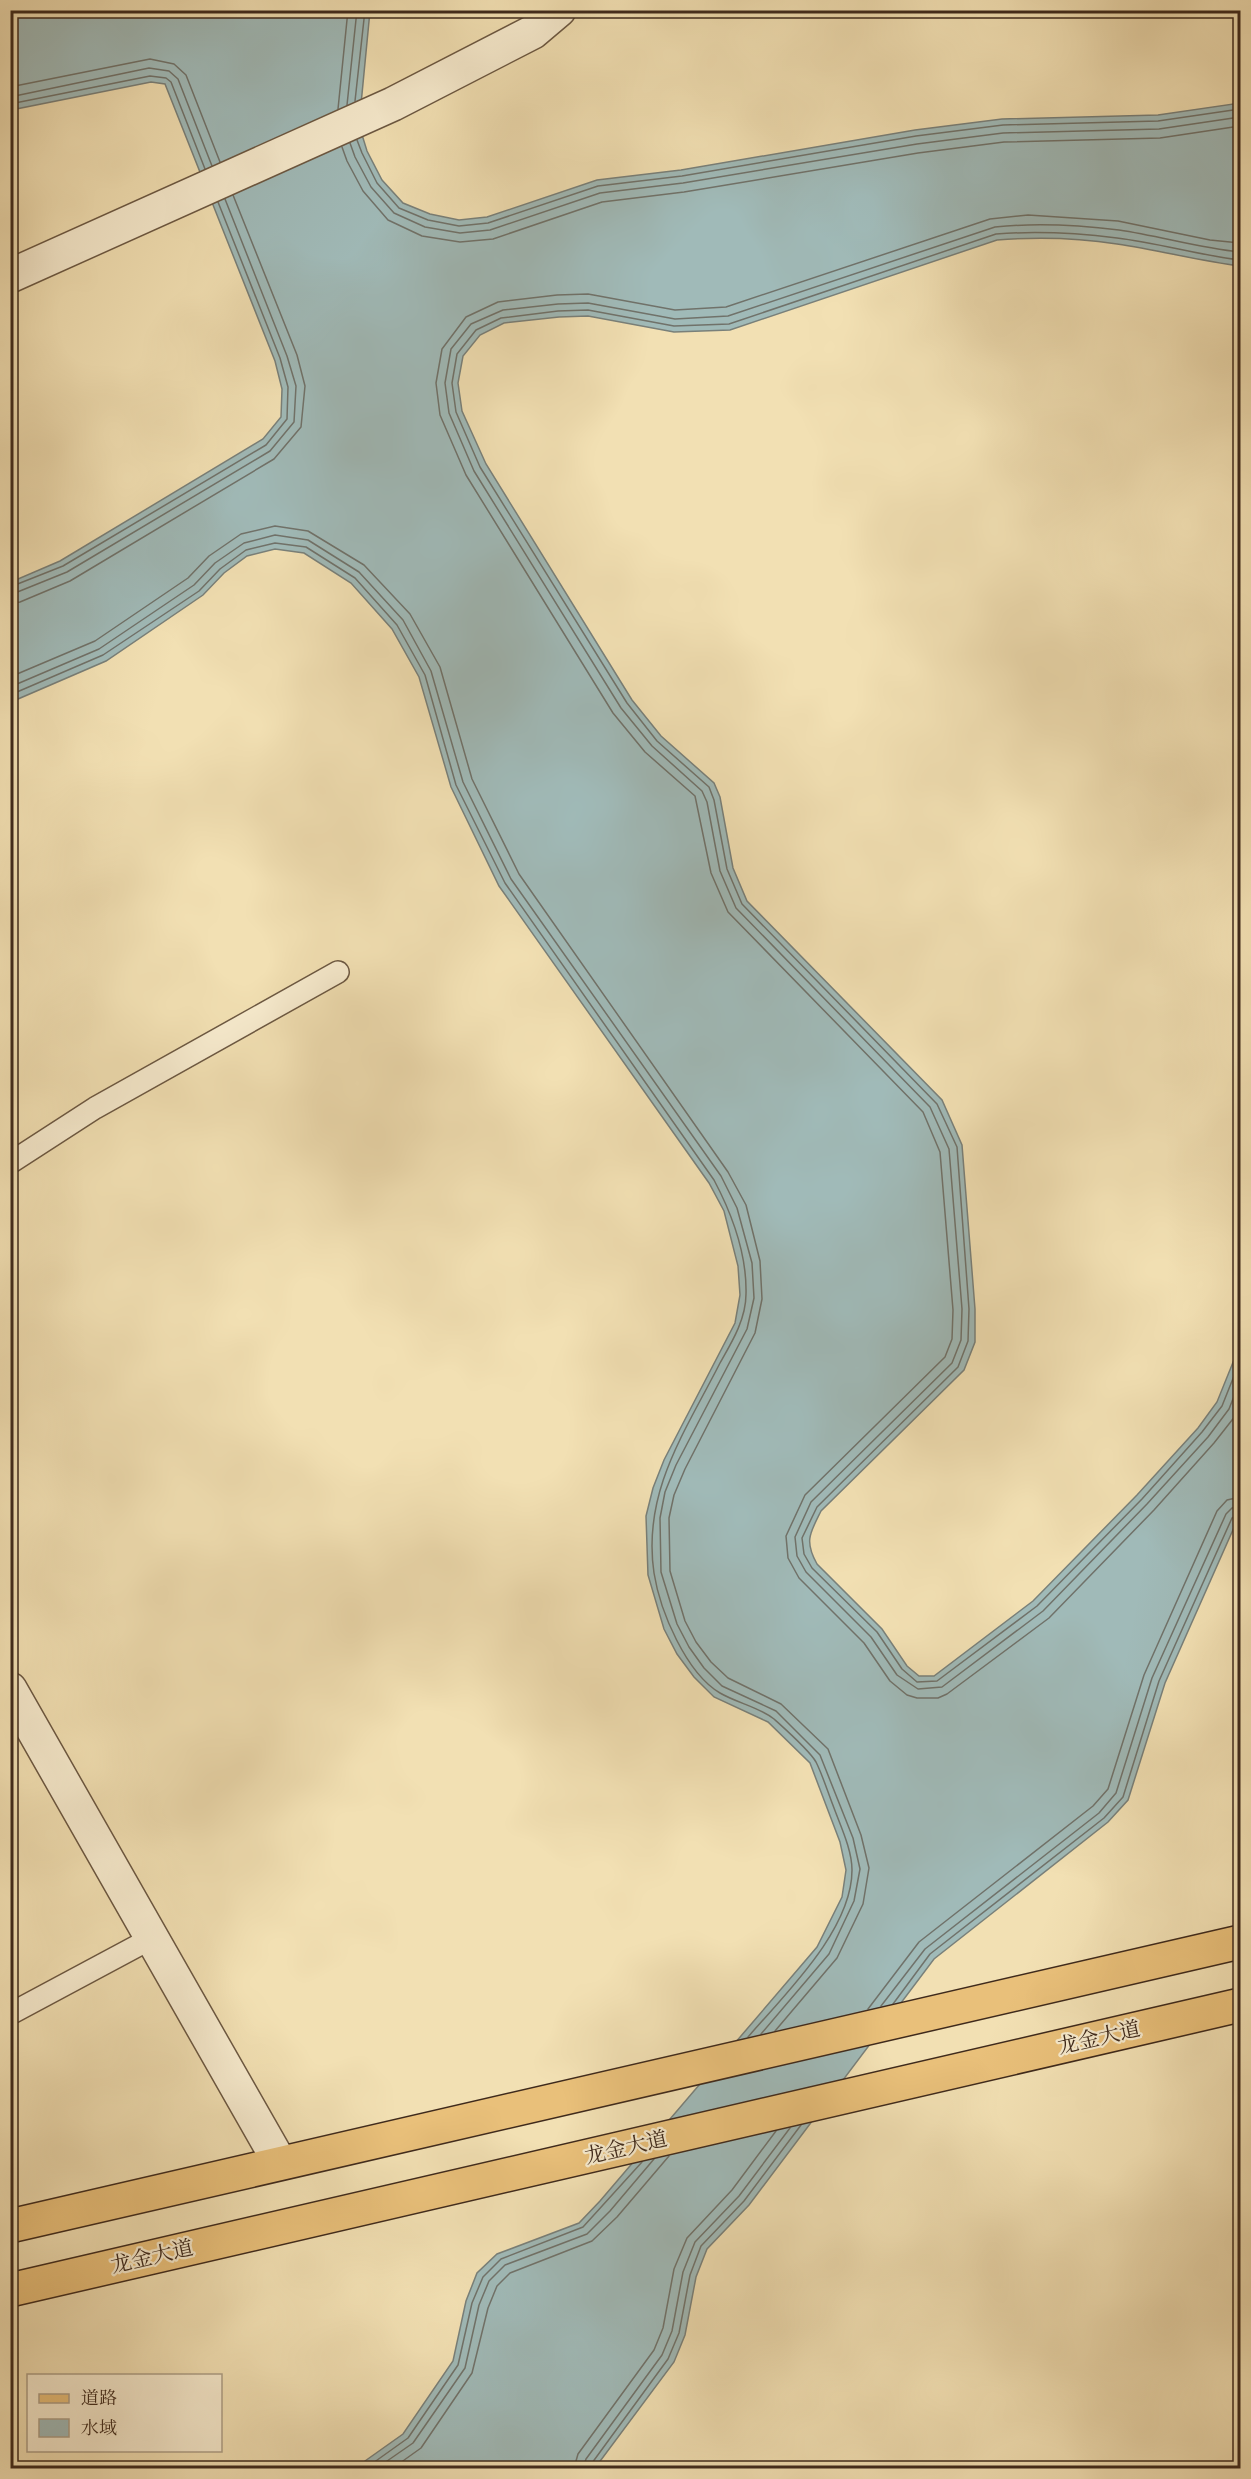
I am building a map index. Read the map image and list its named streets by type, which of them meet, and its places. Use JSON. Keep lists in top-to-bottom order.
{
  "streets": {
    "main road": ["龙金大道"]
  },
  "legend": ["道路", "水域"]
}
